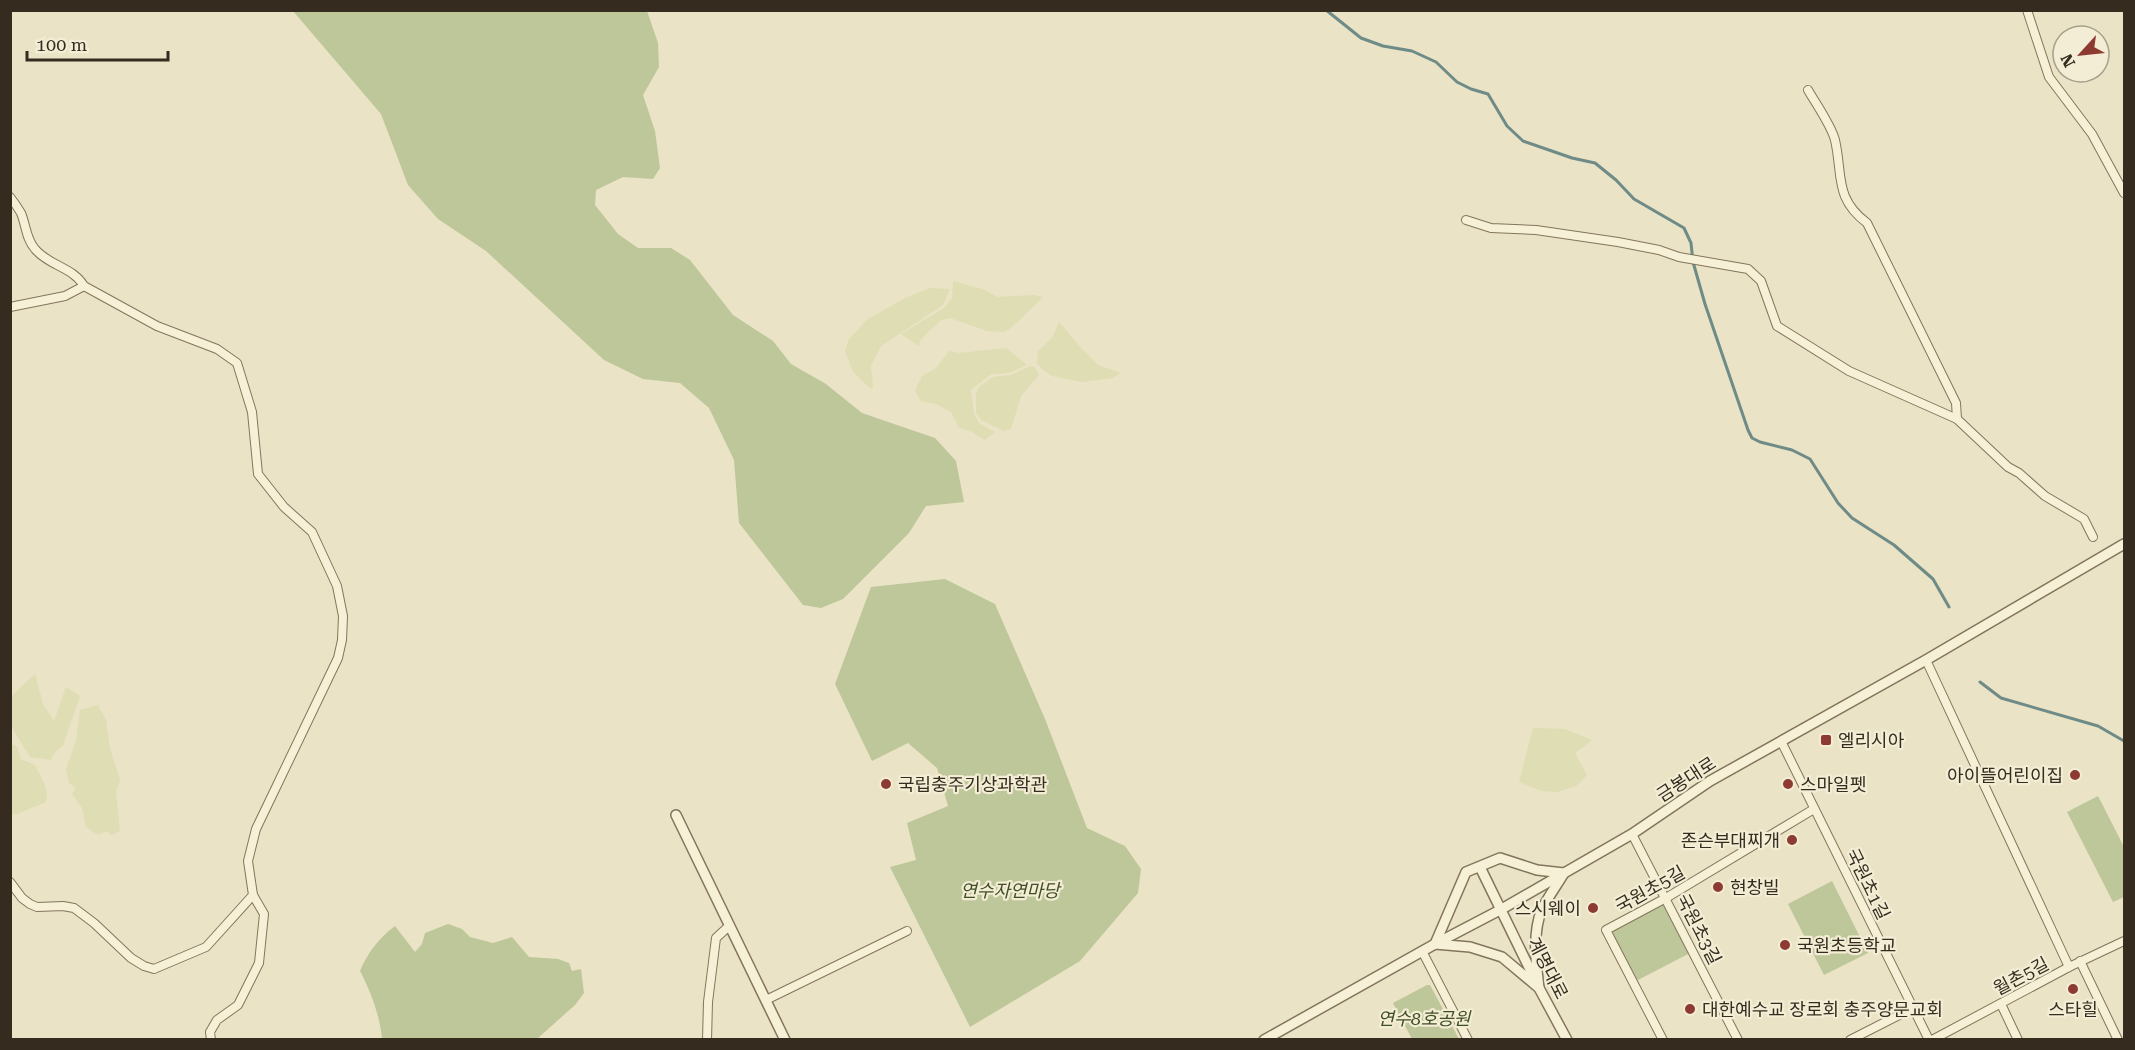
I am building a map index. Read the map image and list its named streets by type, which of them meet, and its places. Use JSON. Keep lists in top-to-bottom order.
{
  "streets": {
    "street": [
      "금봉대로",
      "국원초1길",
      "국원초5길",
      "국원초3길",
      "계명대로",
      "월촌5길"
    ]
  },
  "crossings": [
    ["금봉대로", "국원초1길"],
    ["금봉대로", "국원초3길"],
    ["금봉대로", "계명대로"],
    ["국원초1길", "국원초5길"],
    ["국원초1길", "월촌5길"],
    ["국원초5길", "국원초3길"]
  ],
  "parks": ["연수자연마당", "연수8호공원"],
  "places": {
    "transit": ["엘리시아"],
    "other": [
      "아이뜰어린이집",
      "국립충주기상과학관",
      "스마일펫",
      "존슨부대찌개",
      "현창빌",
      "스시웨이",
      "국원초등학교",
      "스타힐",
      "대한예수교 장로회 충주양문교회"
    ]
  },
  "scale_bar": "100 m",
  "north": "bottom left"
}
